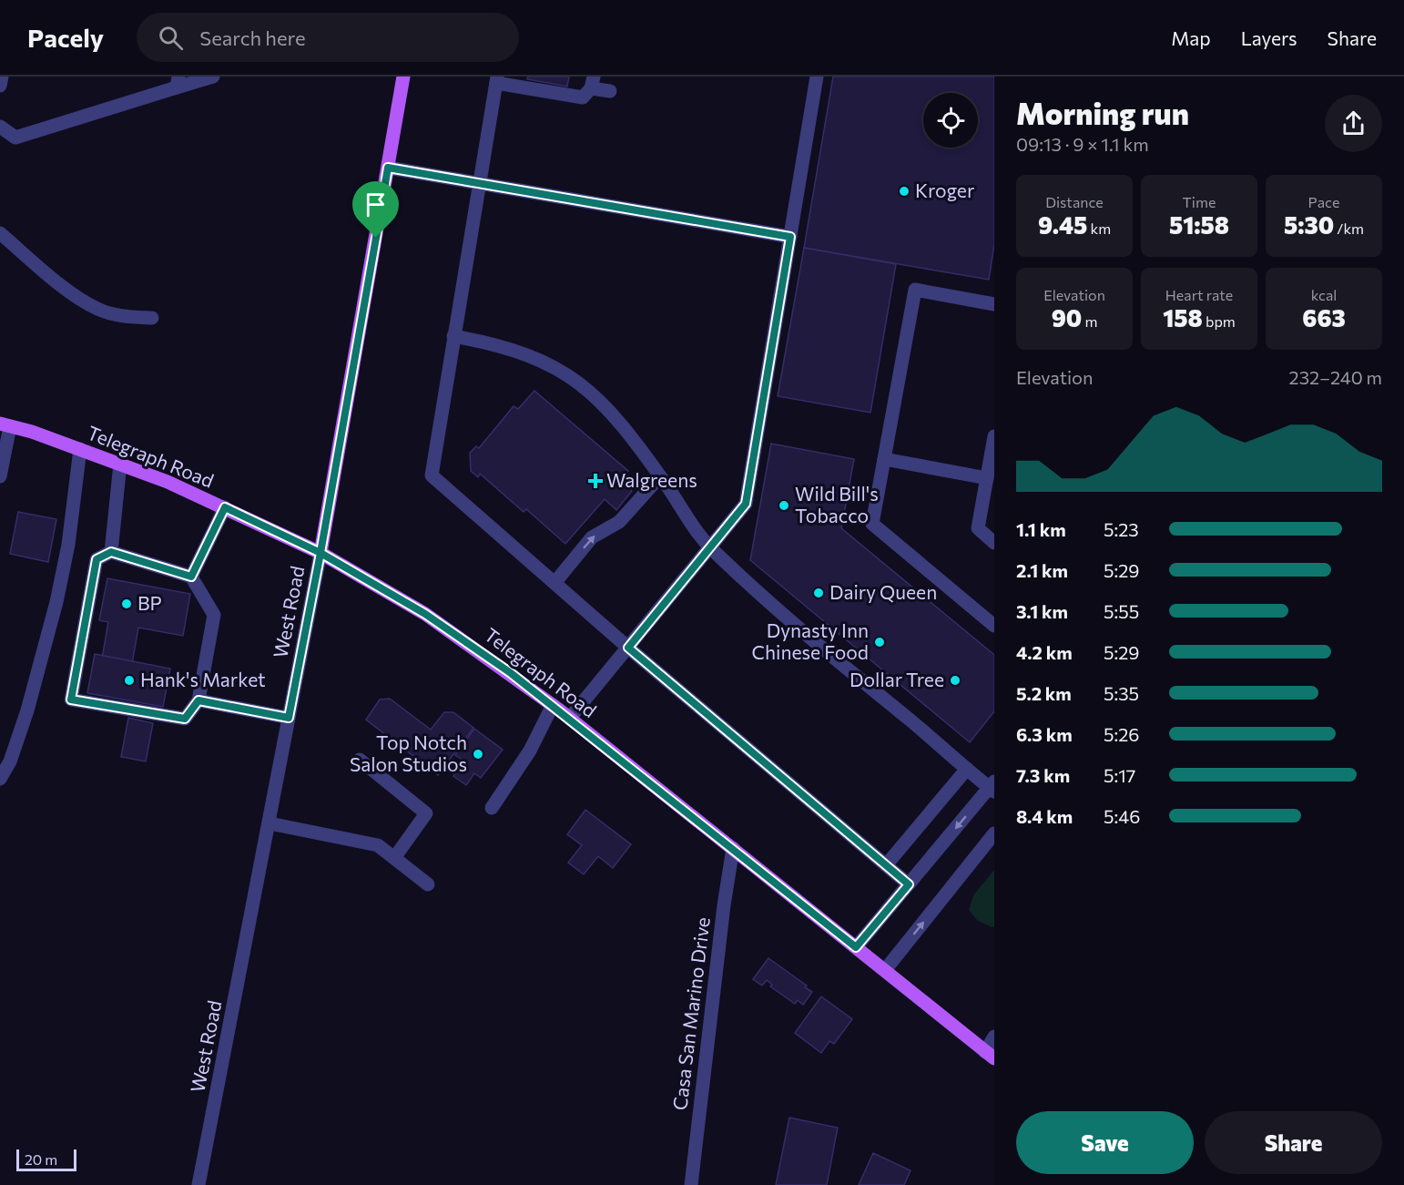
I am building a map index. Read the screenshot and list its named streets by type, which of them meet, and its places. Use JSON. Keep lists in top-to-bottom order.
{
  "streets": {
    "main road": ["Telegraph Road", "West Road"],
    "street": ["Casa San Marino Drive"]
  },
  "crossings": [
    ["Telegraph Road", "West Road"],
    ["Telegraph Road", "Casa San Marino Drive"]
  ],
  "places": {
    "other": [
      "Kroger",
      "Wild Bill's Tobacco",
      "Dairy Queen",
      "BP",
      "Dynasty Inn Chinese Food",
      "Hank's Market",
      "Dollar Tree",
      "Top Notch Salon Studios"
    ],
    "health": ["Walgreens"]
  },
  "scale_bar": "20 m",
  "page": {
    "header": "Pacely",
    "search": "Search here",
    "nav": ["Map", "Layers", "Share"],
    "heading": ["Morning run", "09:13 · 9 × 1.1 km"],
    "stats": [
      ["Distance", "9.45 km"],
      ["Time", "51:58"],
      ["Pace", "5:30 /km"],
      ["Elevation", "90 m"],
      ["Heart rate", "158 bpm"],
      ["kcal", "663"]
    ],
    "chart": ["Elevation", "232–240 m"],
    "list": [
      {
        "name": "1.1 km",
        "note": "5:23"
      },
      {
        "name": "2.1 km",
        "note": "5:29"
      },
      {
        "name": "3.1 km",
        "note": "5:55"
      },
      {
        "name": "4.2 km",
        "note": "5:29"
      },
      {
        "name": "5.2 km",
        "note": "5:35"
      },
      {
        "name": "6.3 km",
        "note": "5:26"
      },
      {
        "name": "7.3 km",
        "note": "5:17"
      },
      {
        "name": "8.4 km",
        "note": "5:46"
      }
    ],
    "buttons": ["Save", "Share"],
    "scale": "20 m"
  }
}
